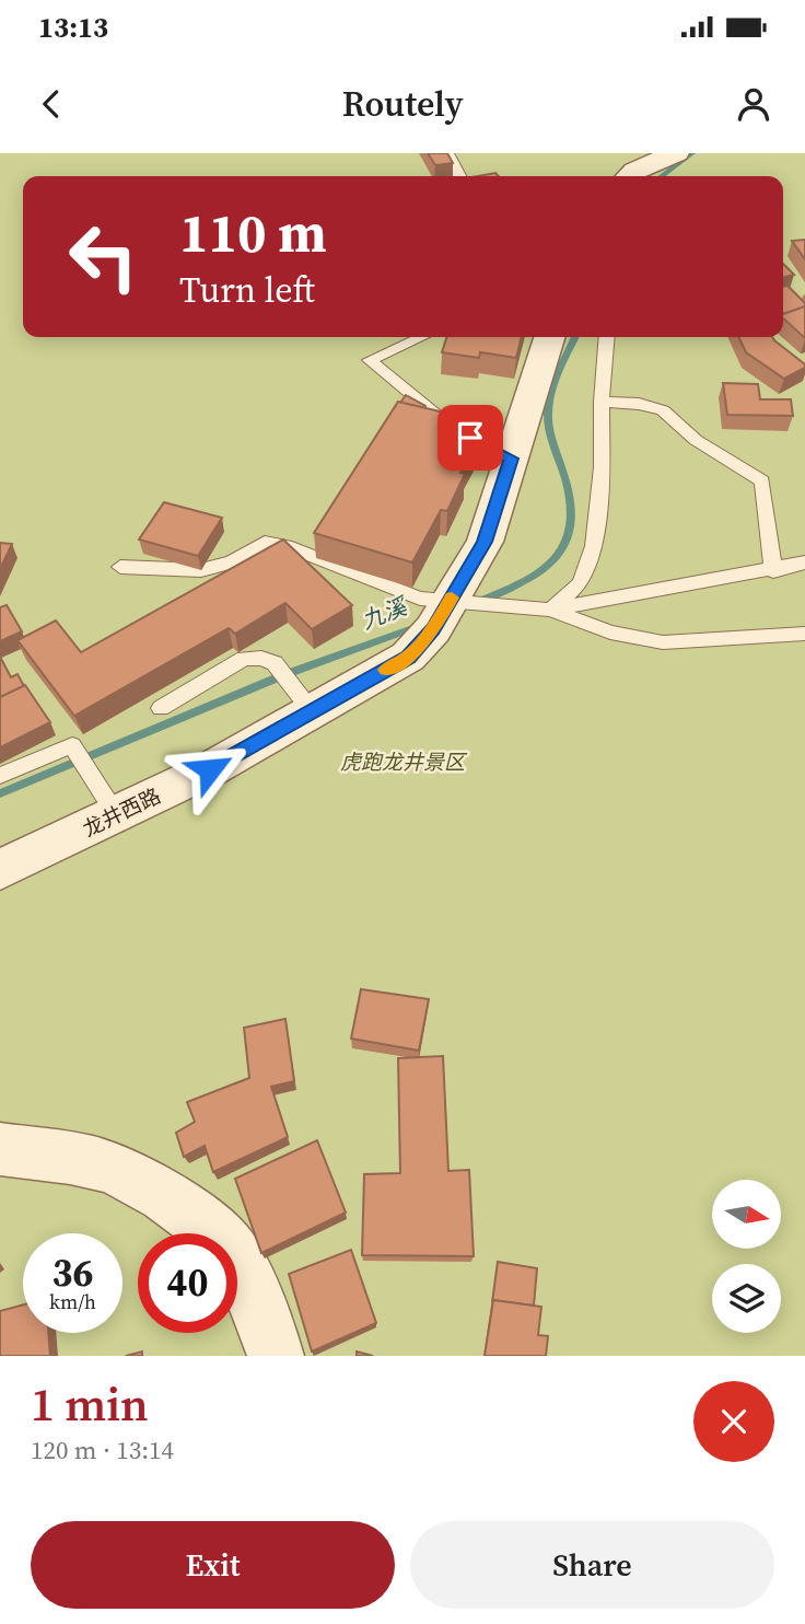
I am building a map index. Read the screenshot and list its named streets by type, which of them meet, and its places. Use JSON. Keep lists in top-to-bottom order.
{
  "streets": {
    "street": ["龙井西路"]
  },
  "water": ["九溪"],
  "parks": ["虎跑龙井景区"],
  "north": "right",
  "page": {
    "status": "13:13",
    "header": "Routely",
    "turn": ["110 m", "Turn left"],
    "speed": "36 km/h",
    "limit": "40",
    "heading": ["1 min", "120 m · 13:14"],
    "buttons": ["Exit", "Share"]
  }
}
